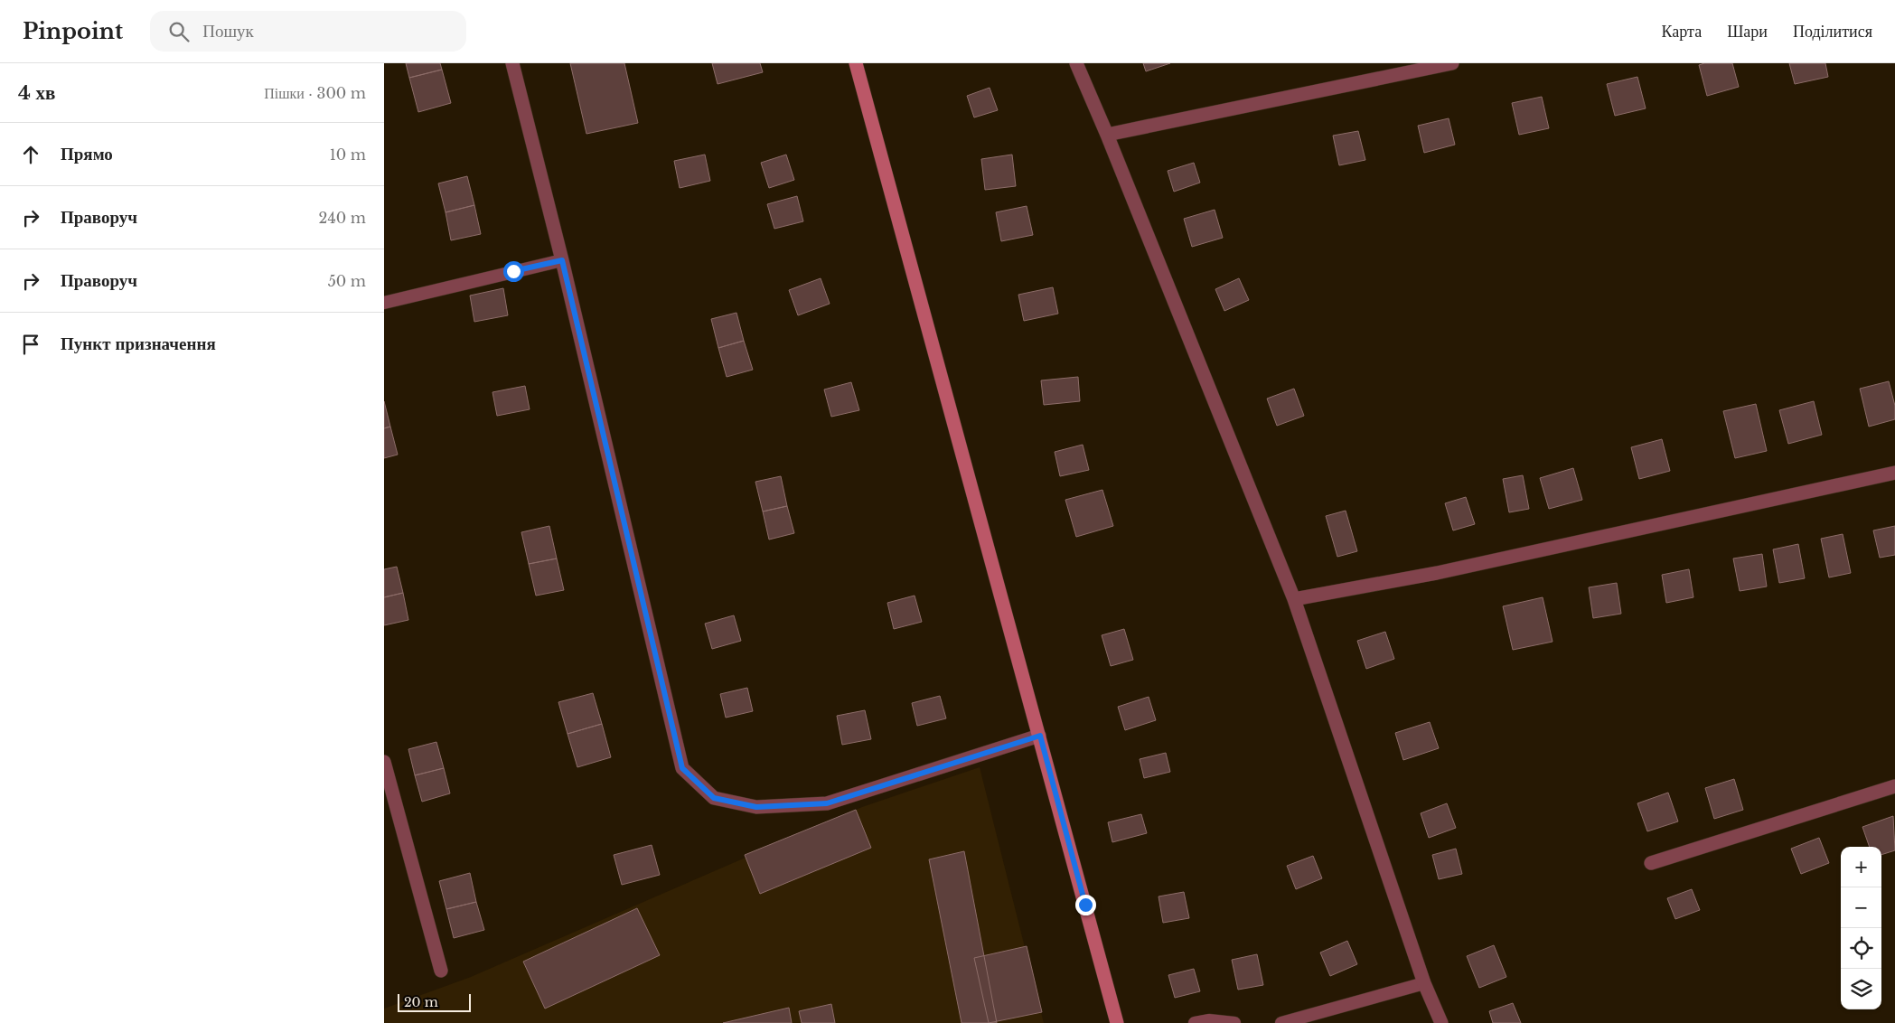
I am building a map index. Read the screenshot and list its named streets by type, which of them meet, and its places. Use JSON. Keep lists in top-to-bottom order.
{
  "scale_bar": "20 m",
  "page": {
    "header": "Pinpoint",
    "search": "Пошук",
    "nav": ["Карта", "Шари", "Поділитися"],
    "heading": ["4 хв", "Пішки · 300 m"],
    "list": [
      ["Прямо", "10 m"],
      ["Праворуч", "240 m"],
      ["Праворуч", "50 m"],
      "Пункт призначення"
    ],
    "map_buttons": ["+", "−"],
    "scale": "20 m"
  }
}
